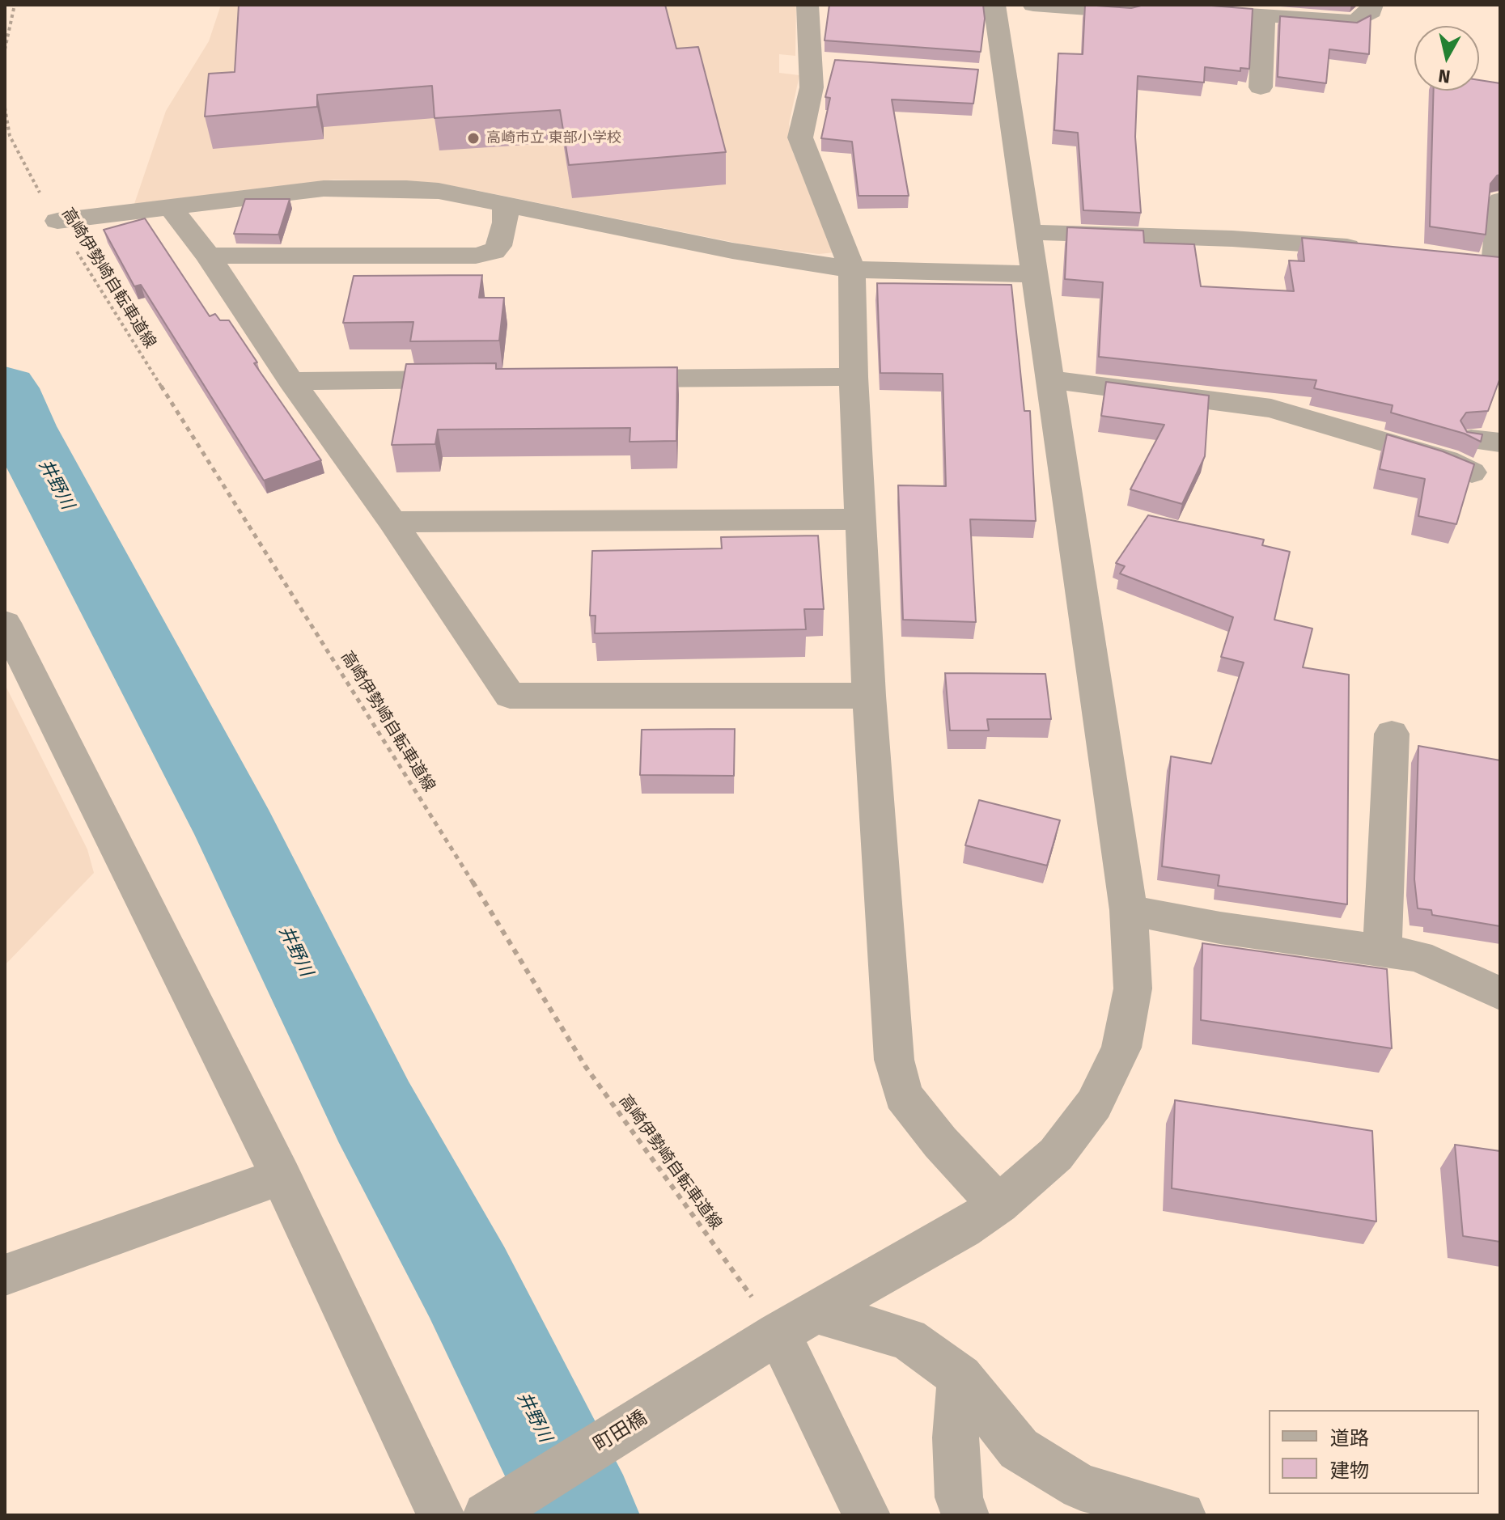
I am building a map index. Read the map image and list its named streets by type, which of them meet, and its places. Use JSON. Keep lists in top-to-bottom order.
{
  "streets": {
    "street": ["町田橋"],
    "path": ["高崎伊勢崎自転車道線"]
  },
  "crossings": [
    ["高崎伊勢崎自転車道線", "町田橋"]
  ],
  "water": ["井野川"],
  "places": ["高崎市立 東部小学校"],
  "legend": ["道路", "建物"],
  "north": "bottom"
}
